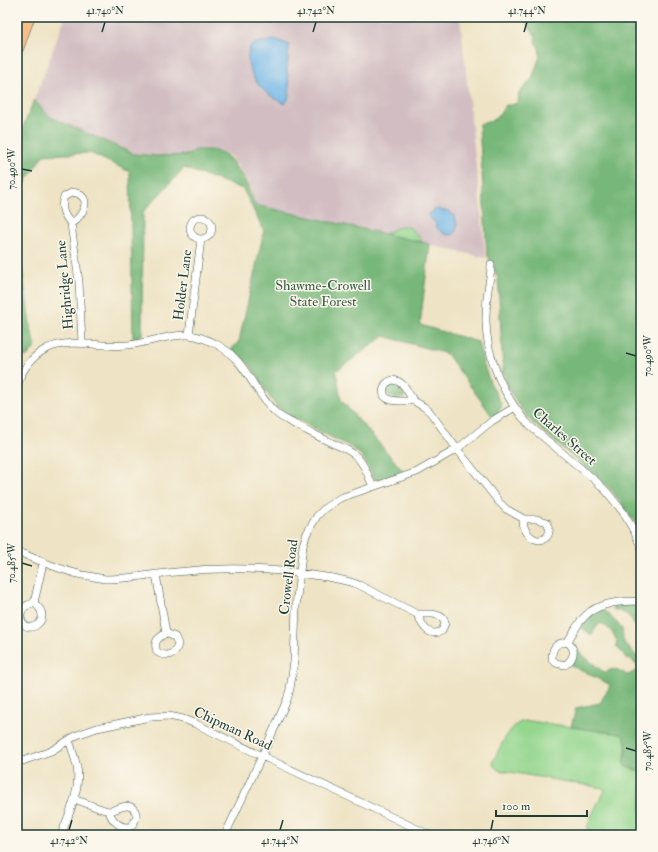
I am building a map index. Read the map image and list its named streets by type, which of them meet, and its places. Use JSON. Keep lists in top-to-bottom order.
{
  "streets": {
    "street": [
      "Highridge Lane",
      "Holder Lane",
      "Charles Street",
      "Crowell Road",
      "Chipman Road"
    ]
  },
  "crossings": [
    ["Charles Street", "Crowell Road"],
    ["Crowell Road", "Chipman Road"]
  ],
  "parks": ["Shawme-Crowell State Forest"],
  "scale_bar": "100 m",
  "coordinates": [
    "41.740°N",
    "41.742°N",
    "41.744°N",
    "70.490°W",
    "70.485°W",
    "41.746°N"
  ]
}
